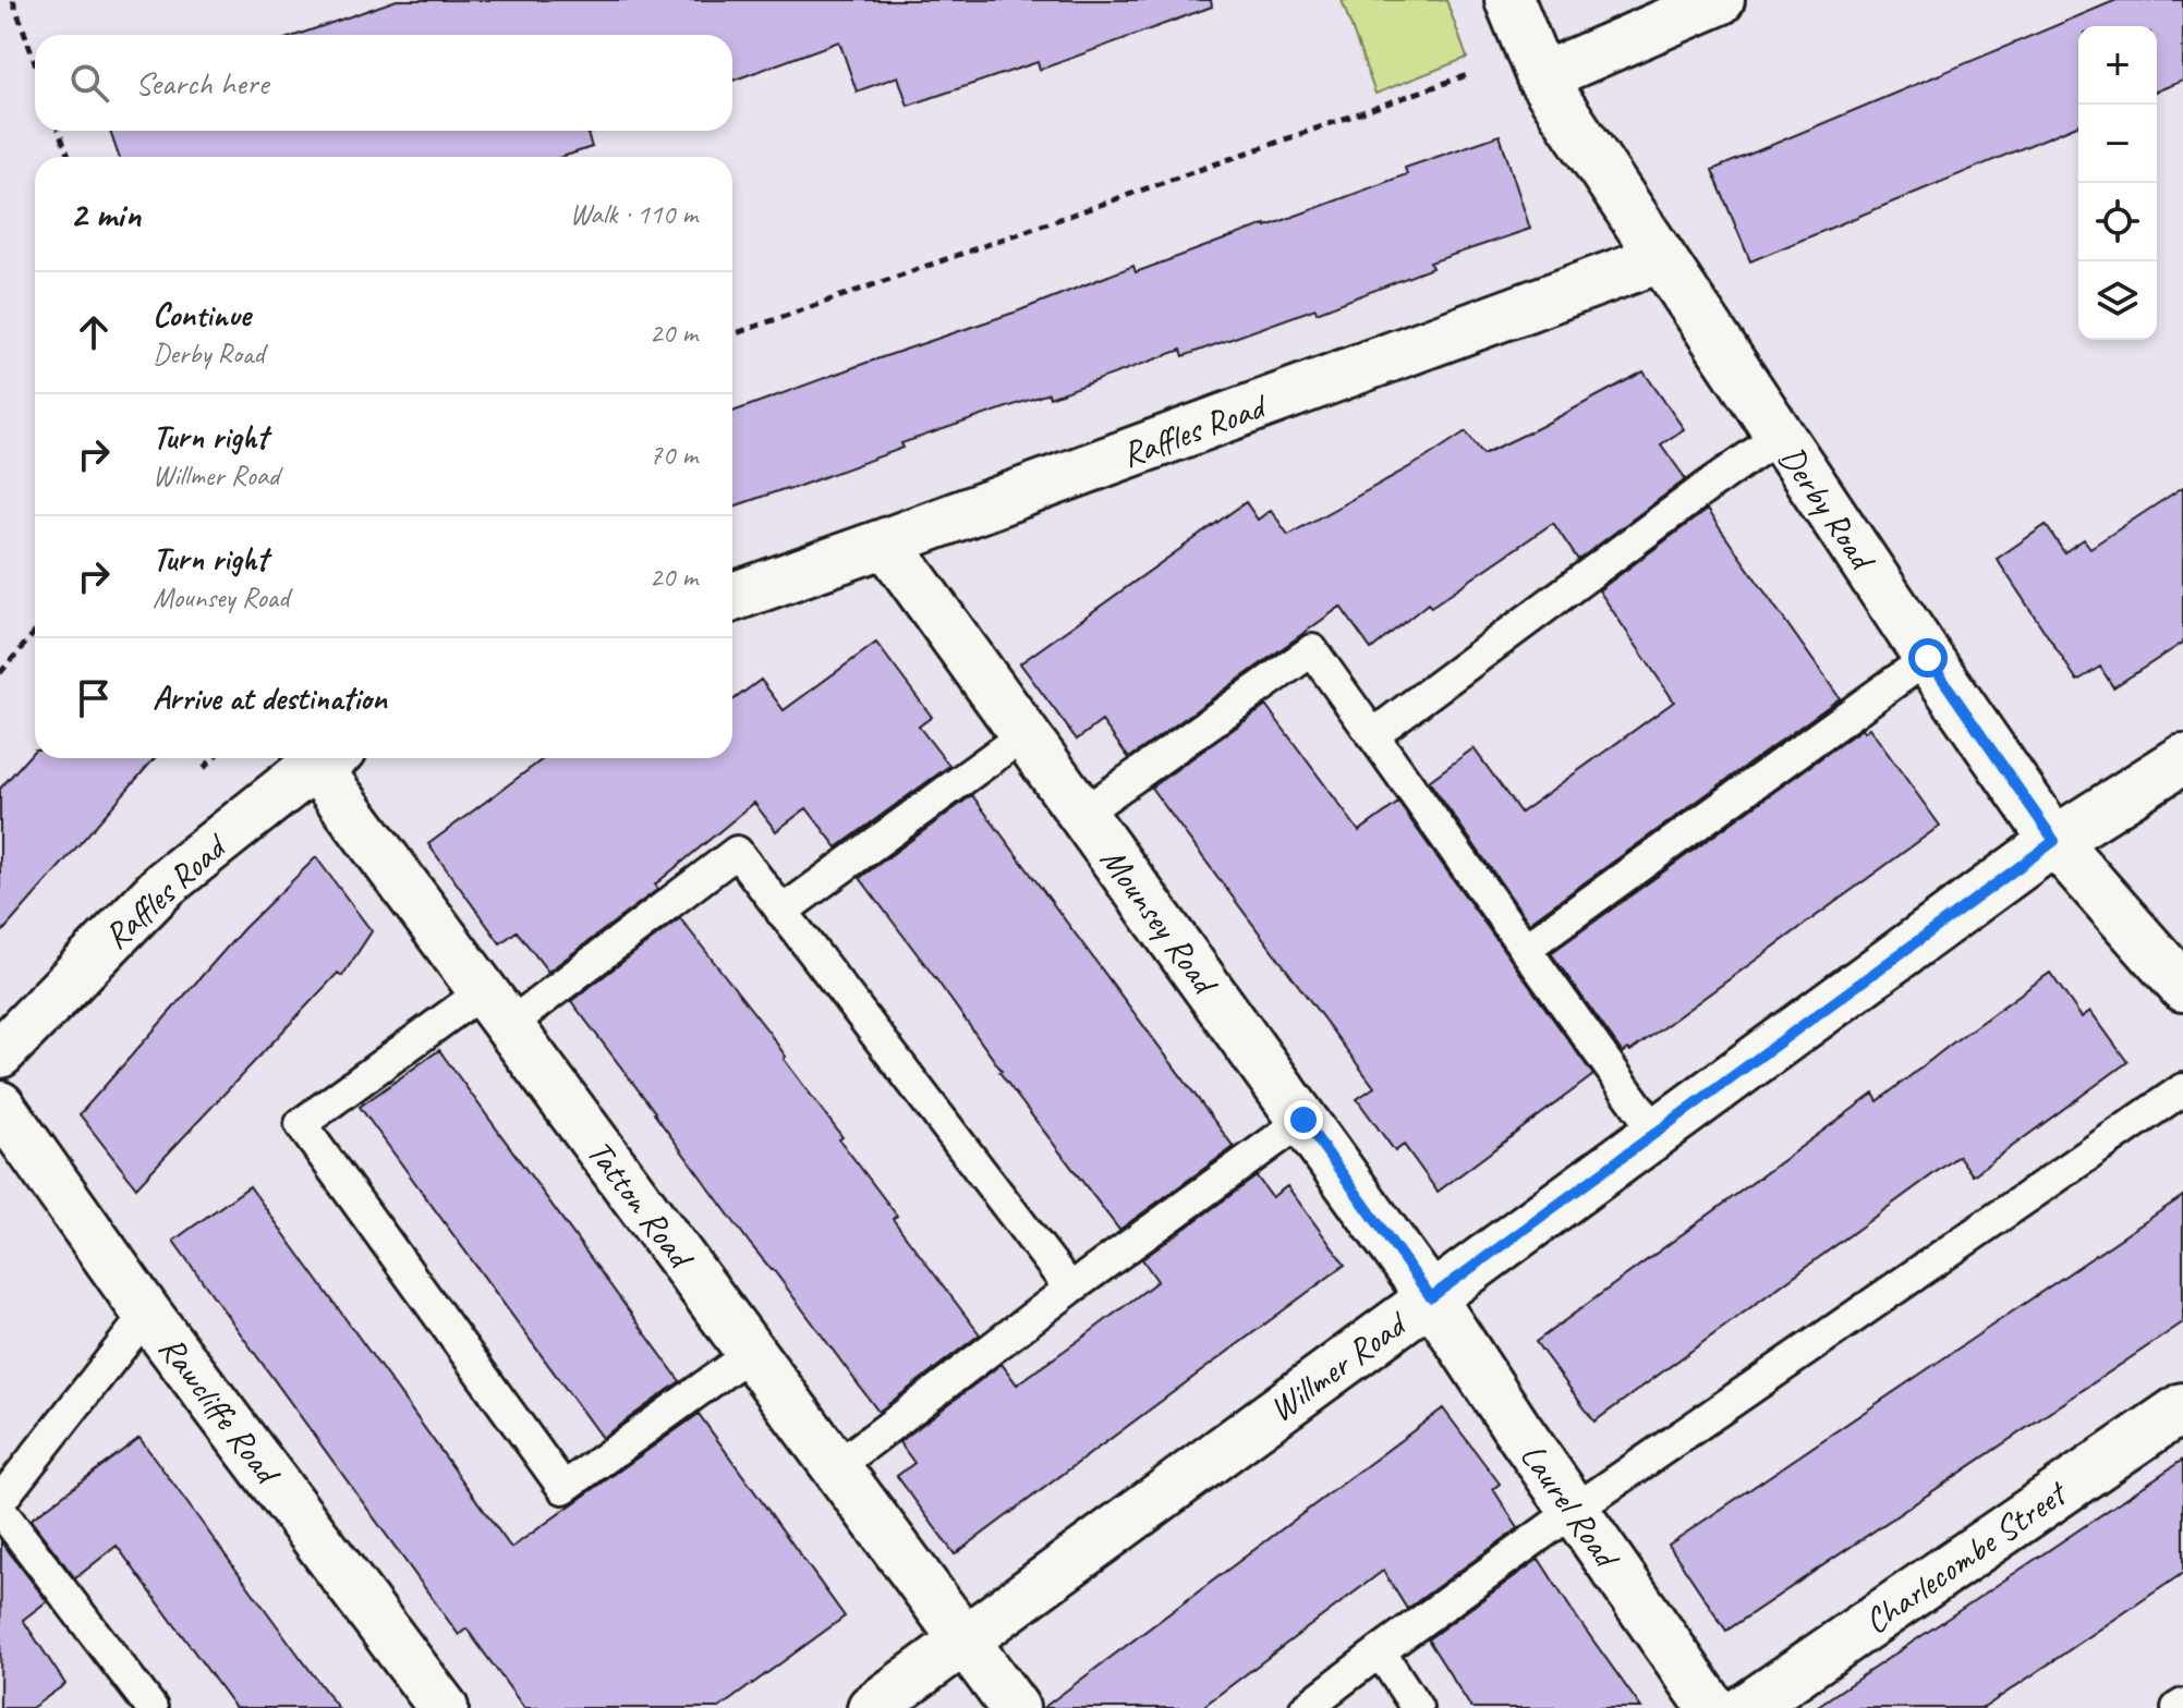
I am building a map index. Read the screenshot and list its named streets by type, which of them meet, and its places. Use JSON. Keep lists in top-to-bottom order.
{
  "streets": {
    "street": [
      "Raffles Road",
      "Derby Road",
      "Mounsey Road",
      "Tatton Road",
      "Willmer Road",
      "Rawcliffe Road",
      "Laurel Road",
      "Charlecombe Street"
    ]
  },
  "crossings": [
    ["Raffles Road", "Derby Road"],
    ["Raffles Road", "Mounsey Road"],
    ["Derby Road", "Willmer Road"],
    ["Mounsey Road", "Willmer Road"],
    ["Mounsey Road", "Laurel Road"],
    ["Tatton Road", "Willmer Road"],
    ["Willmer Road", "Laurel Road"]
  ],
  "page": {
    "map_buttons": ["+", "−"],
    "search": "Search here",
    "heading": ["2 min", "Walk · 110 m"],
    "list": [
      ["Continue", "Derby Road", "20 m"],
      ["Turn right", "Willmer Road", "70 m"],
      ["Turn right", "Mounsey Road", "20 m"],
      "Arrive at destination"
    ]
  }
}
